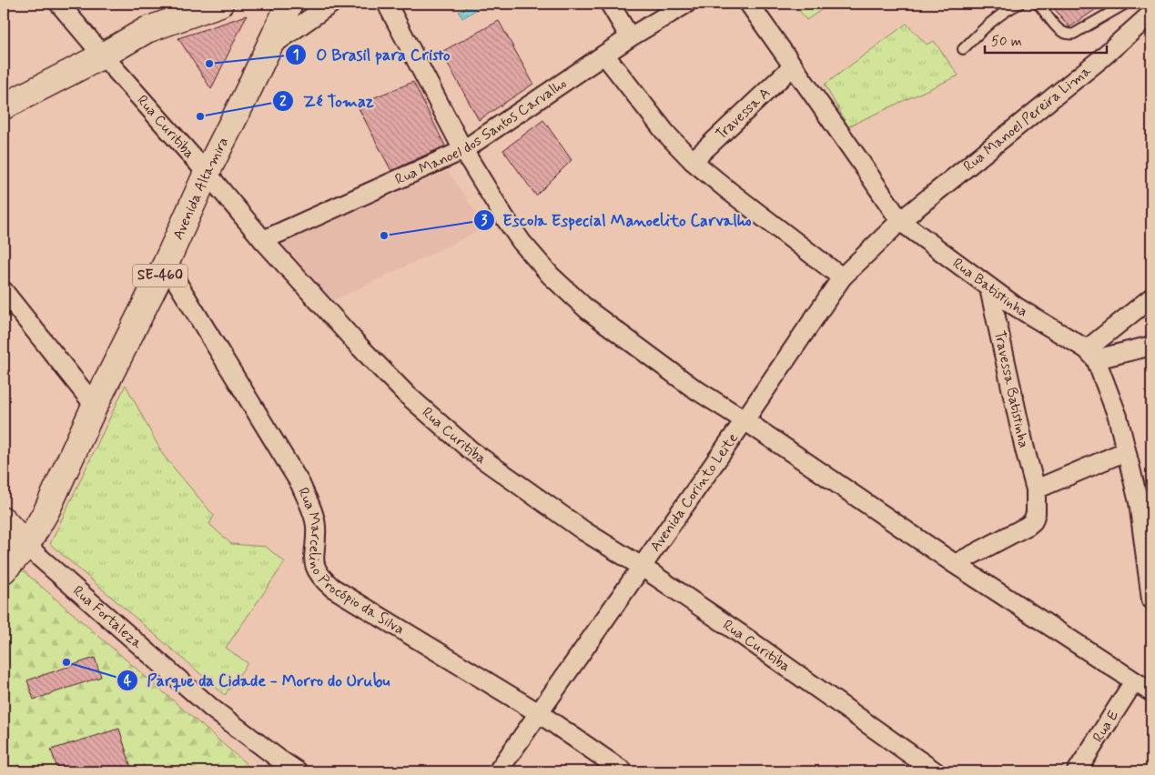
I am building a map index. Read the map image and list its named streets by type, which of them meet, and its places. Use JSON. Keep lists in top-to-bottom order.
{
  "streets": {
    "main road": ["Avenida Altamira", "SE-460"],
    "street": [
      "Travessa A",
      "Rua Manoel Pereira Lima",
      "Rua Curitiba",
      "Rua Manoel dos Santos Carvalho",
      "Rua Batistinha",
      "Travessa Batistinha",
      "Avenida Corinto Leite",
      "Rua Marcelino Procópio da Silva",
      "Rua Fortaleza",
      "Rua E"
    ]
  },
  "crossings": [
    ["Travessa A", "Rua Batistinha"],
    ["Rua Manoel Pereira Lima", "Rua Batistinha"],
    ["Rua Manoel Pereira Lima", "Avenida Corinto Leite"],
    ["Rua Curitiba", "Rua Manoel dos Santos Carvalho"],
    ["Rua Curitiba", "Avenida Altamira"],
    ["Rua Curitiba", "Avenida Corinto Leite"],
    ["Avenida Altamira", "SE-460"],
    ["Avenida Altamira", "Rua Marcelino Procópio da Silva"],
    ["Avenida Altamira", "Rua Fortaleza"],
    ["SE-460", "Rua Fortaleza"],
    ["Rua Batistinha", "Travessa Batistinha"],
    ["Rua Batistinha", "Avenida Corinto Leite"],
    ["Avenida Corinto Leite", "Rua Marcelino Procópio da Silva"]
  ],
  "places": [
    "O Brasil para Cristo",
    "Zé Tomaz",
    "Escola Especial Manoelito Carvalho",
    "Parque da Cidade - Morro do Urubu"
  ],
  "scale_bar": "50 m"
}
